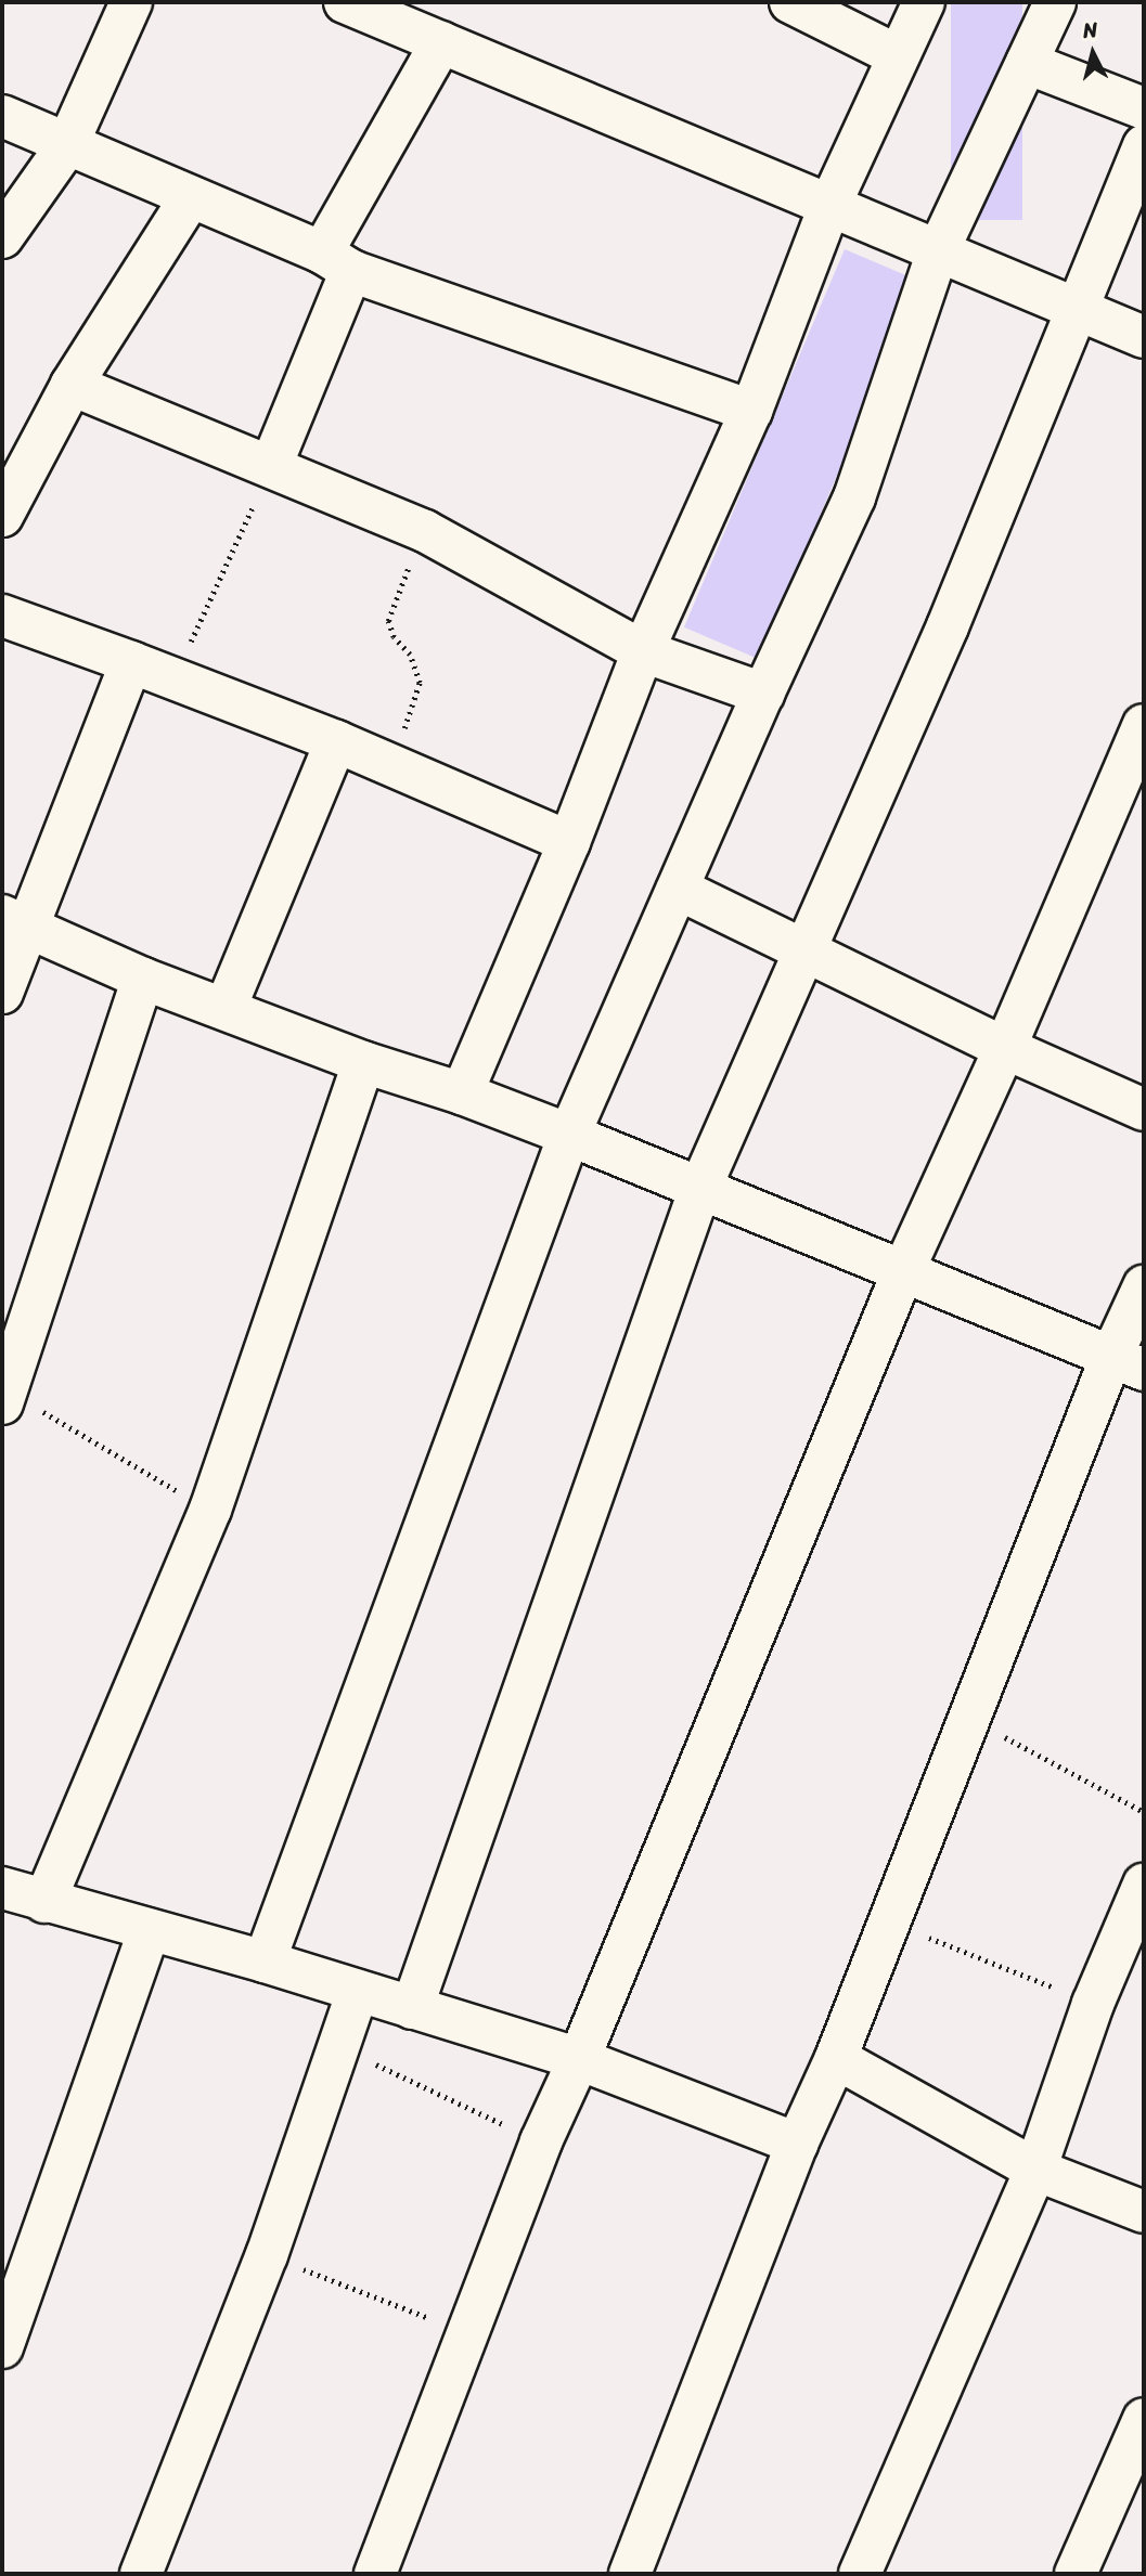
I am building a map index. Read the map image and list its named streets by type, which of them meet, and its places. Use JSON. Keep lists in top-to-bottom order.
{
  "north": "top"
}
